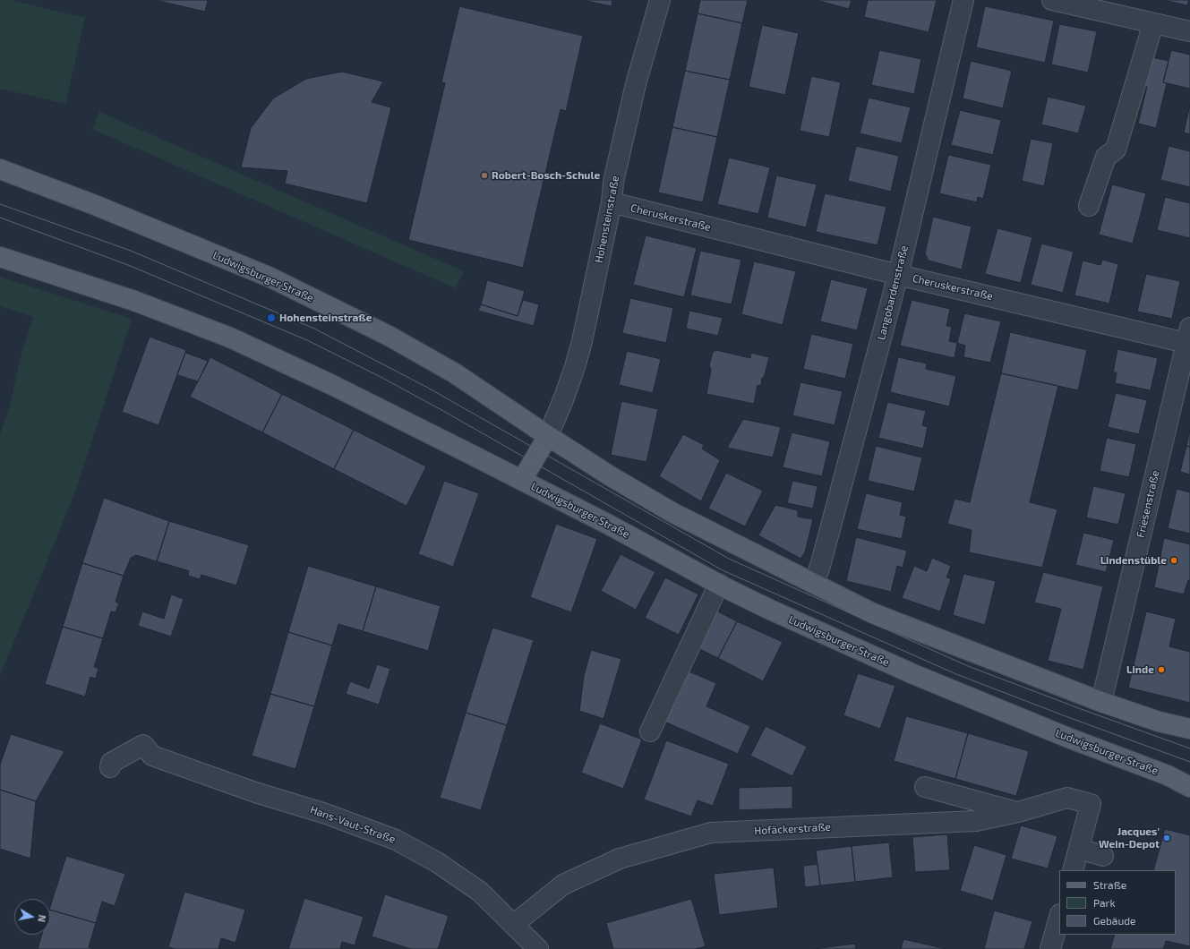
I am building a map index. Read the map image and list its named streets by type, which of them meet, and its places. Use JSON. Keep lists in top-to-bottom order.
{
  "streets": {
    "main road": ["Ludwigsburger Straße"],
    "street": [
      "Cheruskerstraße",
      "Hohensteinstraße",
      "Langobardenstraße",
      "Friesenstraße",
      "Hans-Vaut-Straße",
      "Hofäckerstraße"
    ]
  },
  "crossings": [
    ["Cheruskerstraße", "Hohensteinstraße"],
    ["Cheruskerstraße", "Langobardenstraße"],
    ["Cheruskerstraße", "Friesenstraße"],
    ["Hohensteinstraße", "Ludwigsburger Straße"],
    ["Ludwigsburger Straße", "Langobardenstraße"],
    ["Ludwigsburger Straße", "Friesenstraße"],
    ["Hans-Vaut-Straße", "Hofäckerstraße"]
  ],
  "places": [
    "Robert-Bosch-Schule",
    "Hohensteinstraße",
    "Lindenstüble",
    "Linde",
    "Jacques' Wein-Depot"
  ],
  "legend": ["Straße", "Park", "Gebäude"],
  "north": "right"
}
